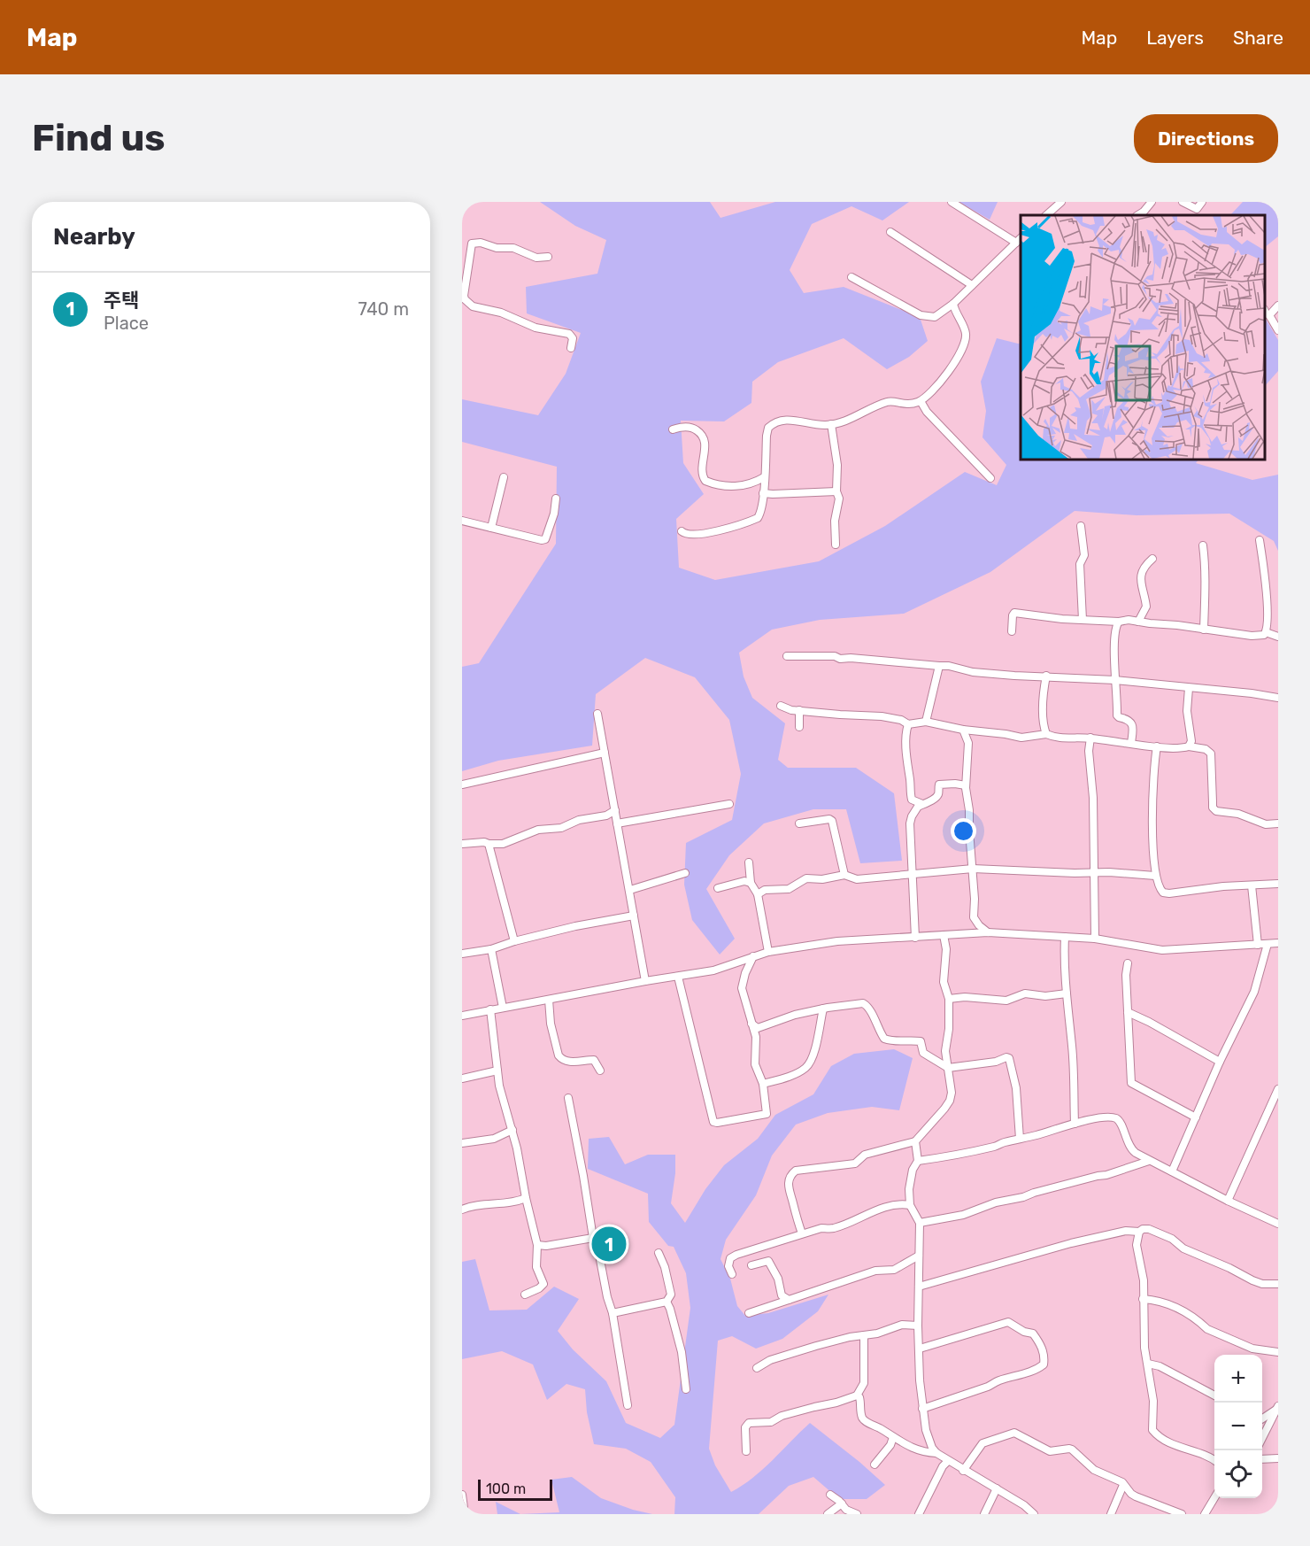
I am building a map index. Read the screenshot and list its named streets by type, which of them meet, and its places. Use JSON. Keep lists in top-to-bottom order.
{
  "scale_bar": "100 m",
  "page": {
    "header": "Map",
    "nav": ["Map", "Layers", "Share"],
    "buttons": "Directions",
    "title": "Find us",
    "heading": "Nearby",
    "list": [
      {
        "mark": "1",
        "name": "주택",
        "note": "Place",
        "value": "740 m"
      }
    ],
    "pins": "1",
    "map_buttons": ["+", "−"],
    "scale": "100 m"
  }
}
